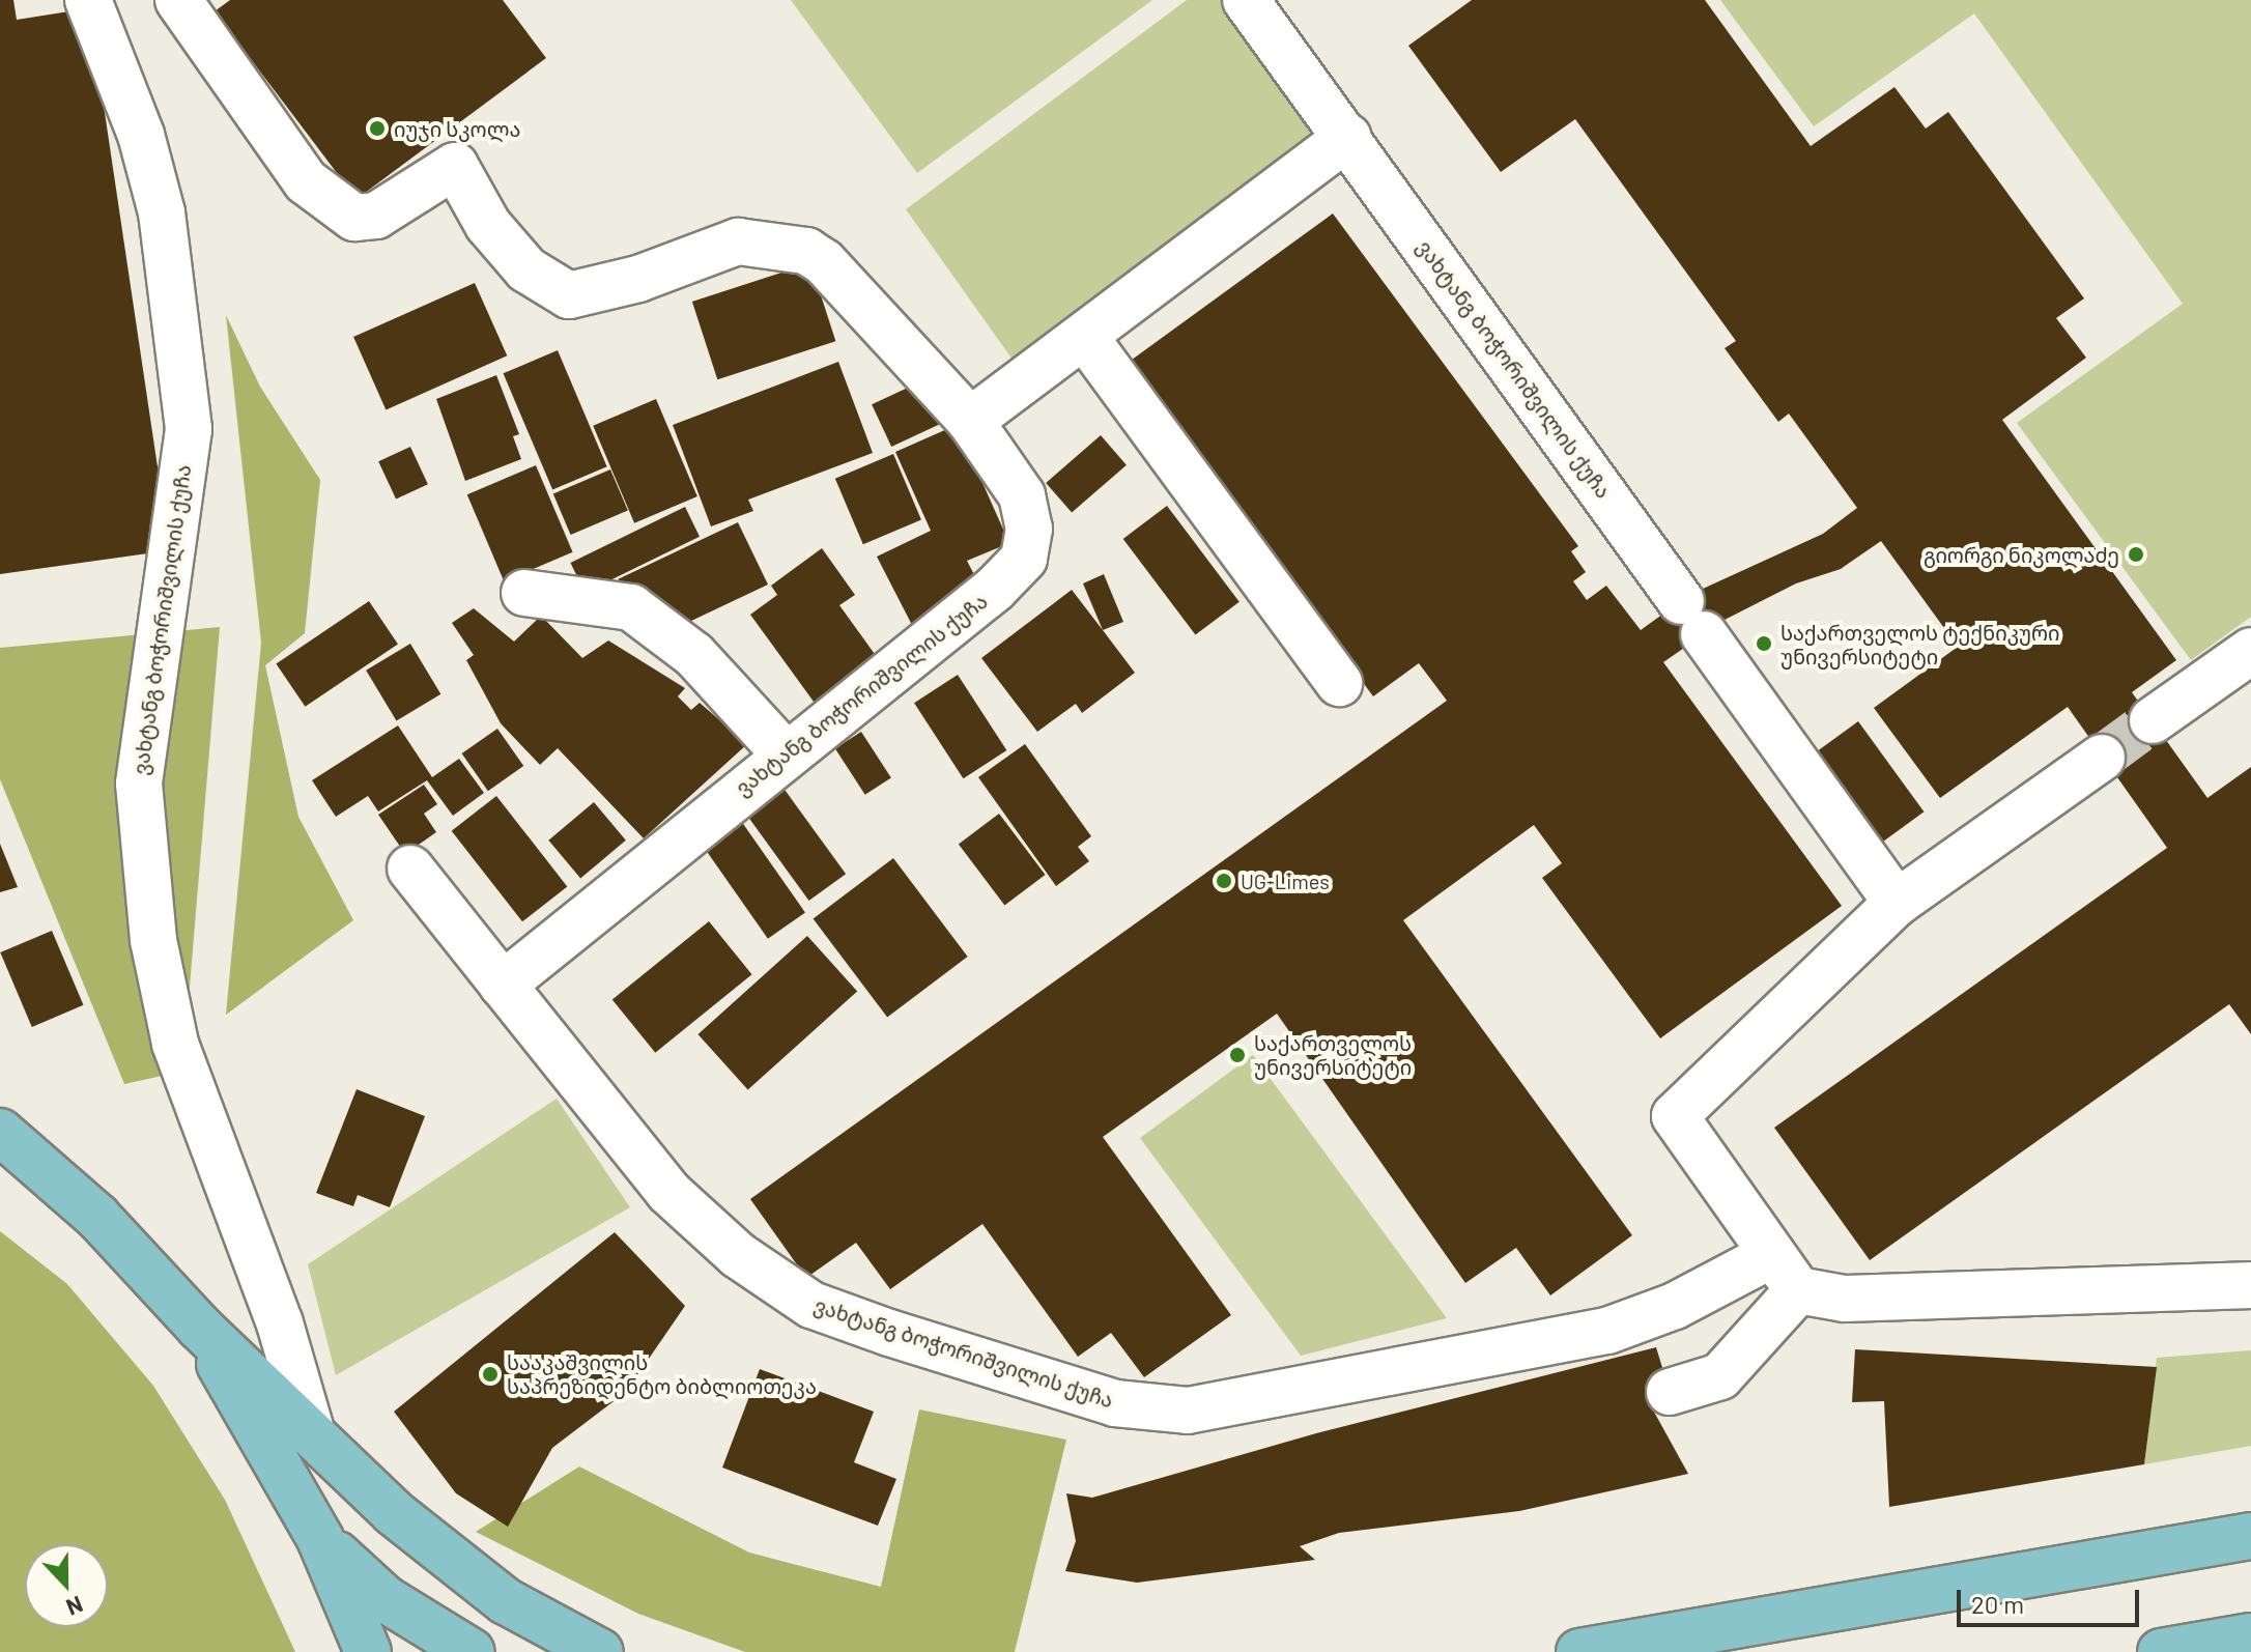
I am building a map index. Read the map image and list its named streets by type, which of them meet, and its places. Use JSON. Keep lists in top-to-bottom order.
{
  "streets": {
    "street": ["ვახტანგ ბოჭორიშვილის ქუჩა"]
  },
  "places": [
    "იუჯი სკოლა",
    "გიორგი ნიკოლაძე",
    "საქართველოს ტექნიკური უნივერსიტეტი",
    "UG-Limes",
    "საქართველოს უნივერსიტეტი",
    "სააკაშვილის საპრეზიდენტო ბიბლიოთეკა"
  ],
  "scale_bar": "20 m",
  "north": "bottom"
}
